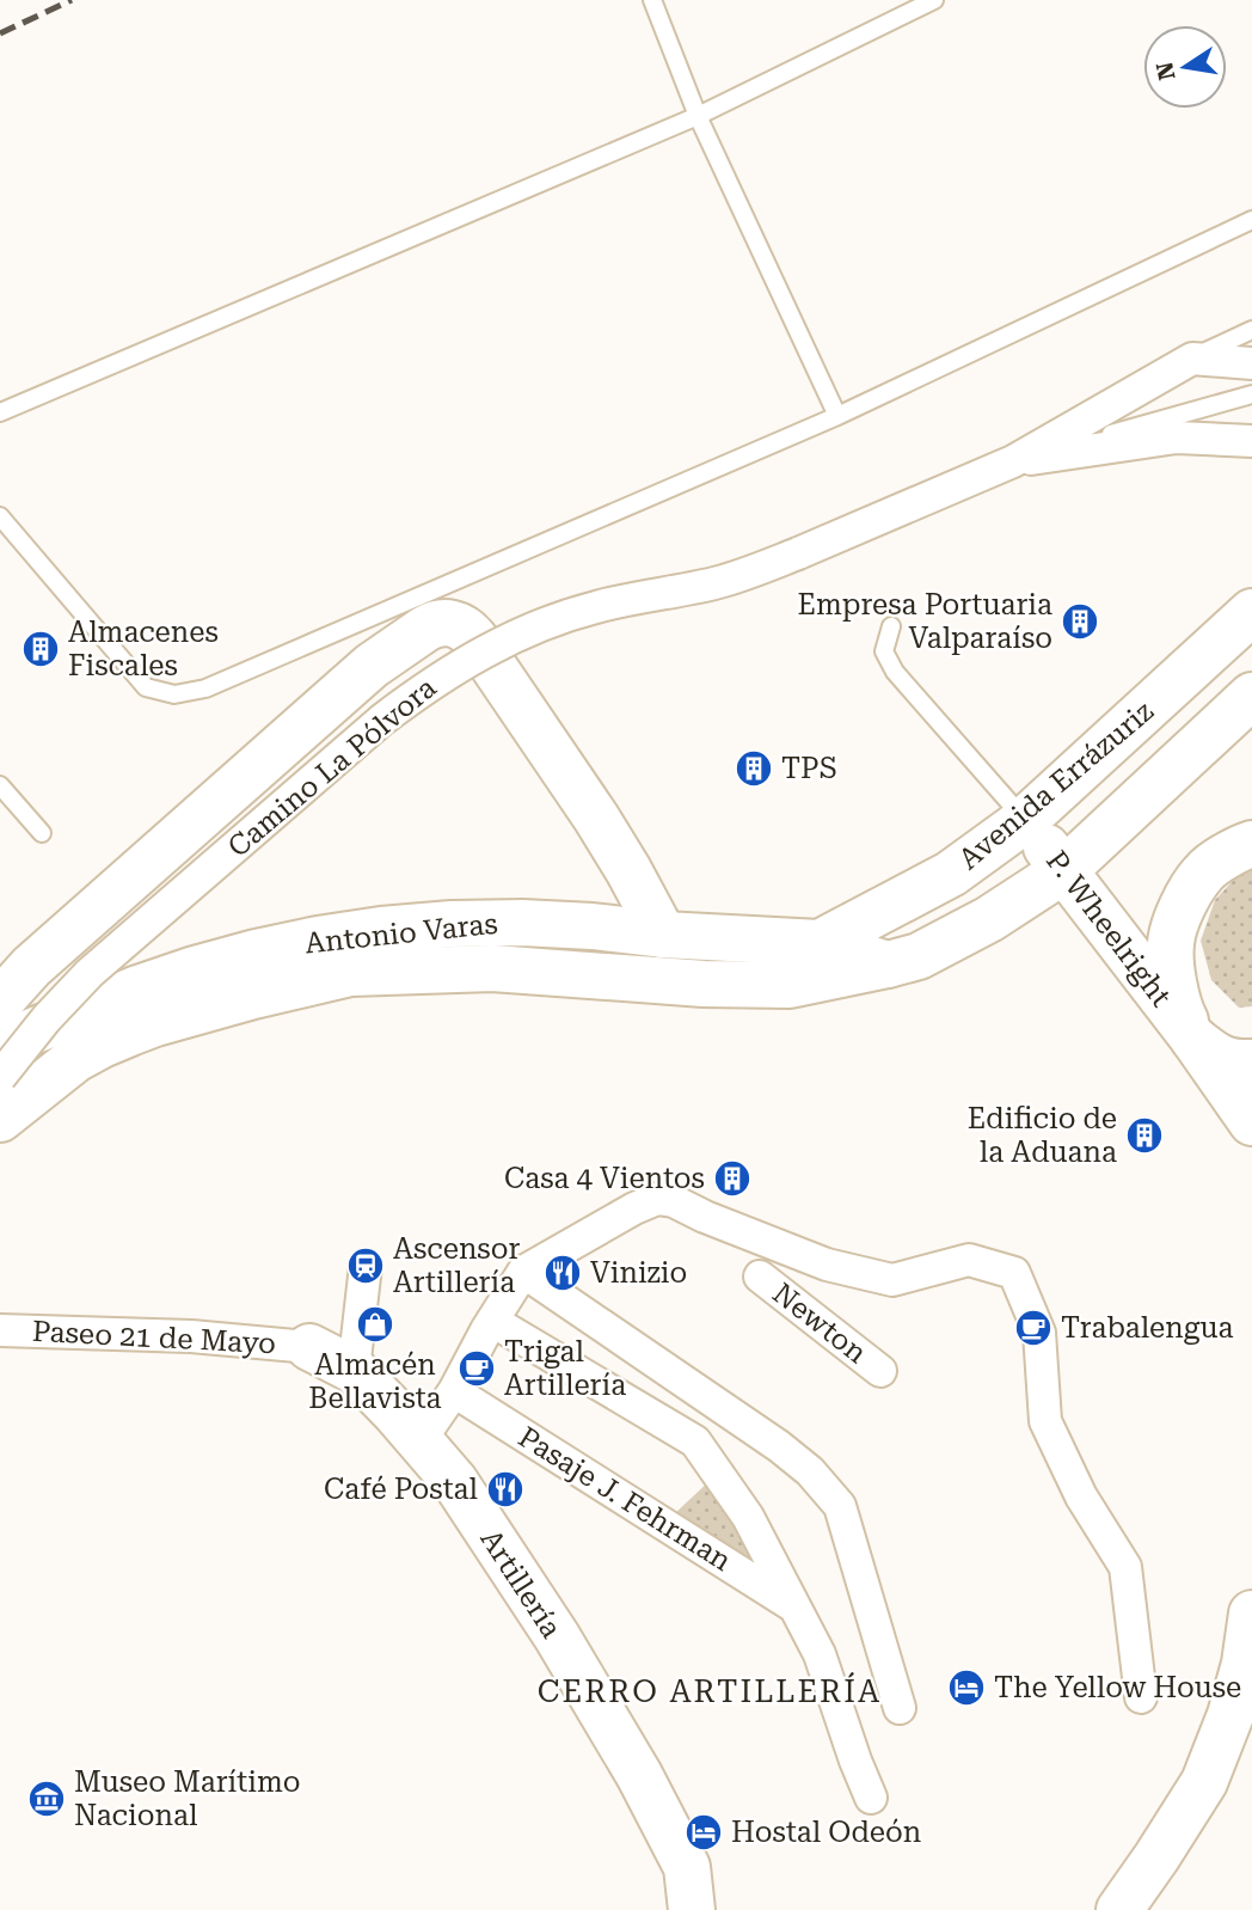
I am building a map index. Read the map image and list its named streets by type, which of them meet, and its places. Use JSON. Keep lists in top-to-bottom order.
{
  "streets": {
    "main road": [
      "Avenida Errázuriz",
      "P. Wheelright",
      "Antonio Varas",
      "Artillería"
    ],
    "street": [
      "Camino La Pólvora",
      "Newton",
      "Paseo 21 de Mayo",
      "Pasaje J. Fehrman"
    ]
  },
  "crossings": [
    ["Avenida Errázuriz", "P. Wheelright"],
    ["Avenida Errázuriz", "Antonio Varas"],
    ["Paseo 21 de Mayo", "Artillería"]
  ],
  "districts": ["CERRO ARTILLERÍA"],
  "places": {
    "building": [
      "Empresa Portuaria Valparaíso",
      "Almacenes Fiscales",
      "TPS",
      "Edificio de la Aduana",
      "Casa 4 Vientos"
    ],
    "station": ["Ascensor Artillería"],
    "restaurant": ["Vinizio", "Café Postal"],
    "shop": ["Almacén Bellavista"],
    "cafe": ["Trabalengua", "Trigal Artillería"],
    "hotel": ["The Yellow House", "Hostal Odeón"],
    "museum": ["Museo Marítimo Nacional"]
  },
  "north": "left"
}
